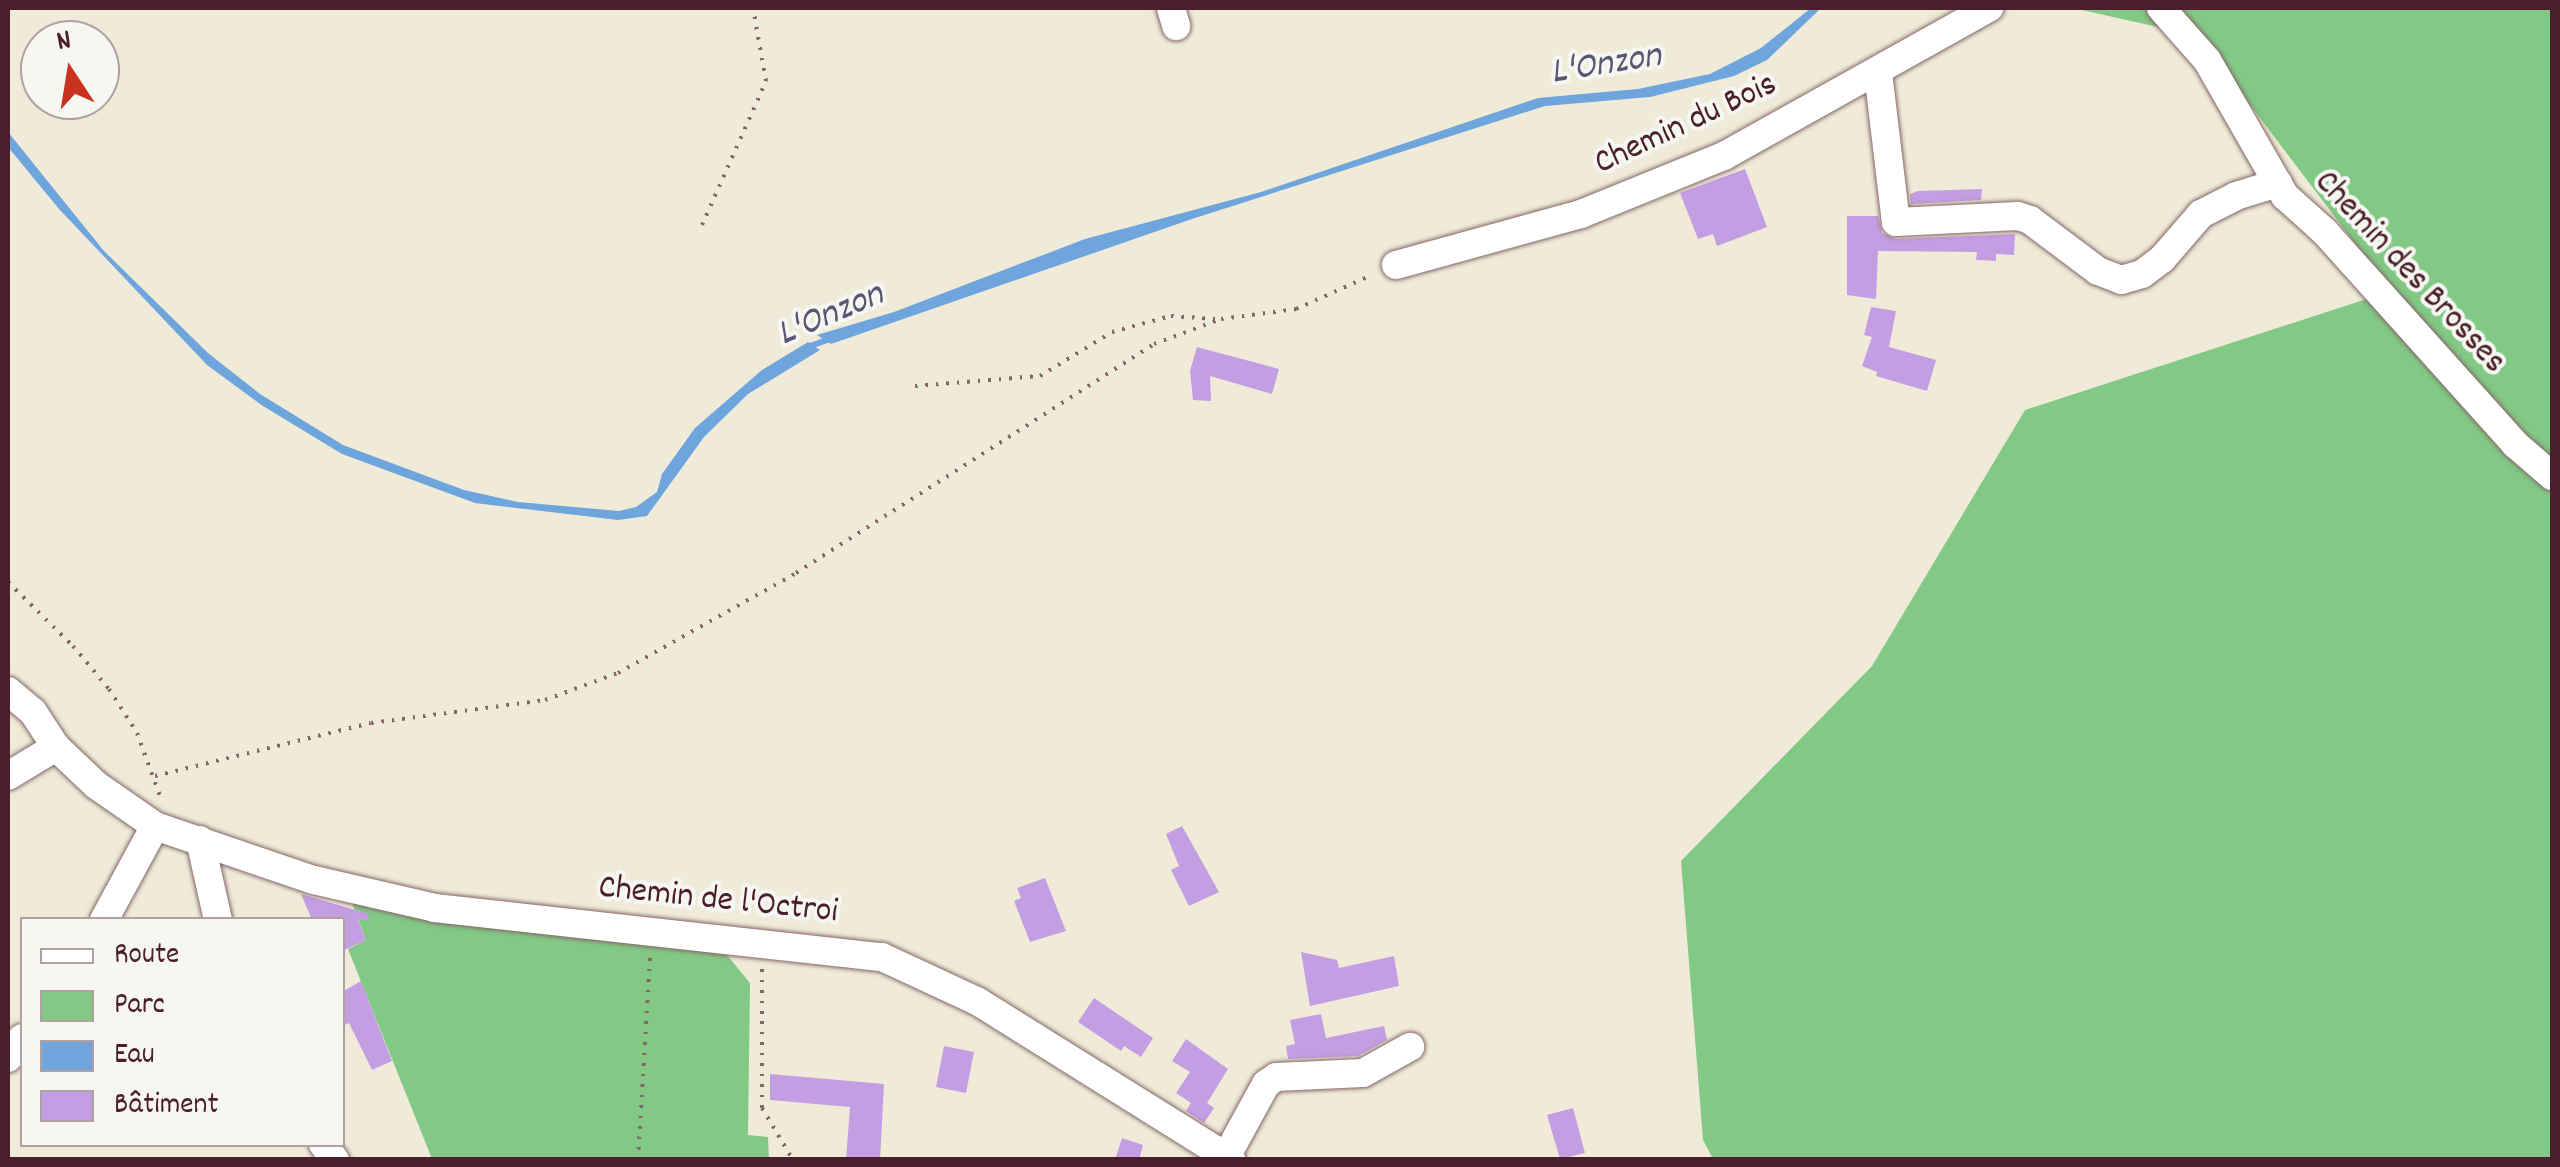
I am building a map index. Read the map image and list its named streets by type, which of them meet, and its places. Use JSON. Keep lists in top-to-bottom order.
{
  "streets": {
    "street": ["Chemin du Bois", "Chemin des Brosses", "Chemin de l'Octroi"]
  },
  "water": ["L'Onzon"],
  "legend": [
    "Route",
    "Parc",
    "Eau",
    "Bâtiment"
  ],
  "north": "top"
}
